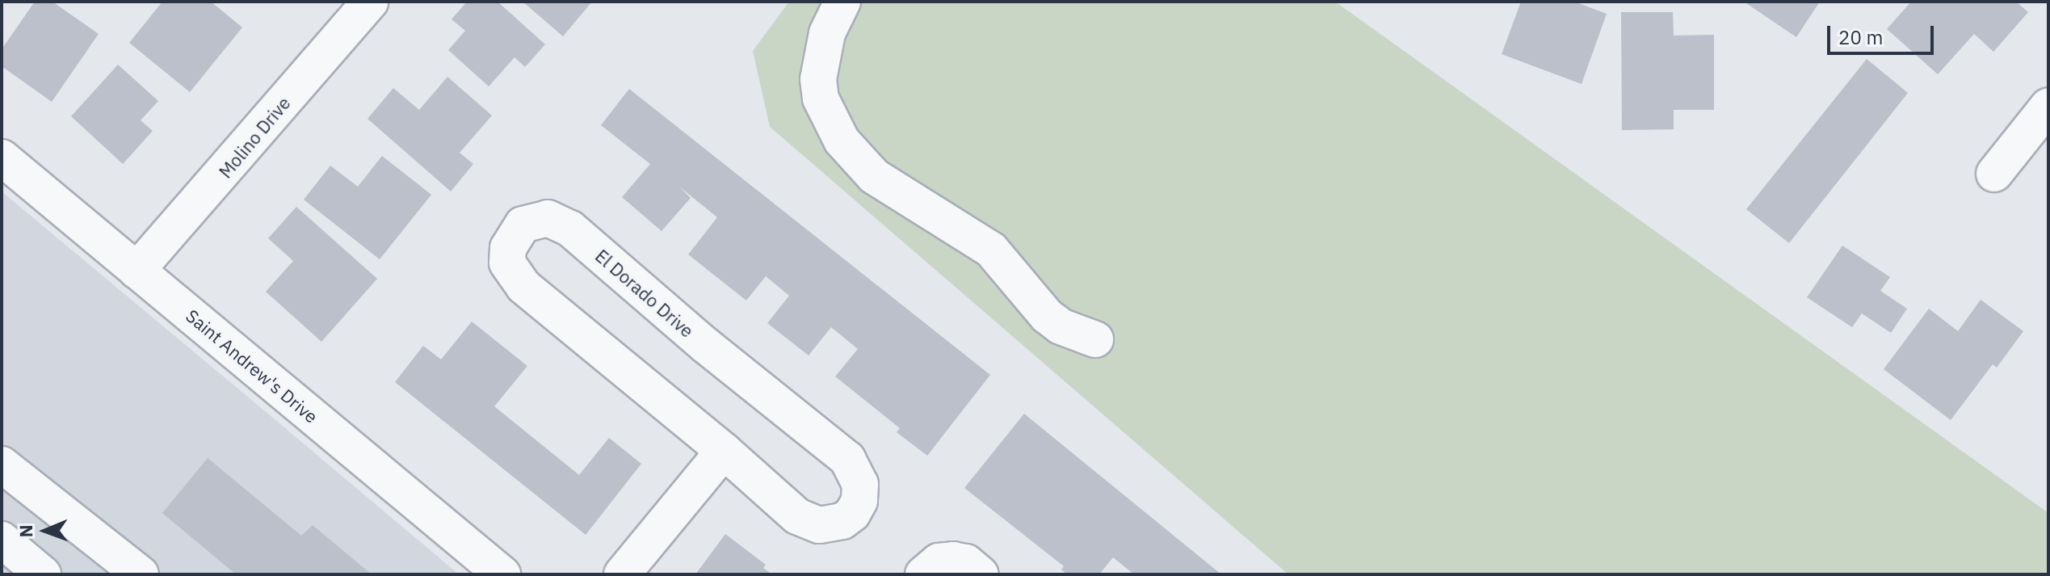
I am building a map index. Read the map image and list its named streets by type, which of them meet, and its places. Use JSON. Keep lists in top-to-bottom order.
{
  "streets": {
    "street": ["Molino Drive", "El Dorado Drive", "Saint Andrew's Drive"]
  },
  "crossings": [
    ["Molino Drive", "Saint Andrew's Drive"]
  ],
  "scale_bar": "20 m",
  "north": "left"
}
